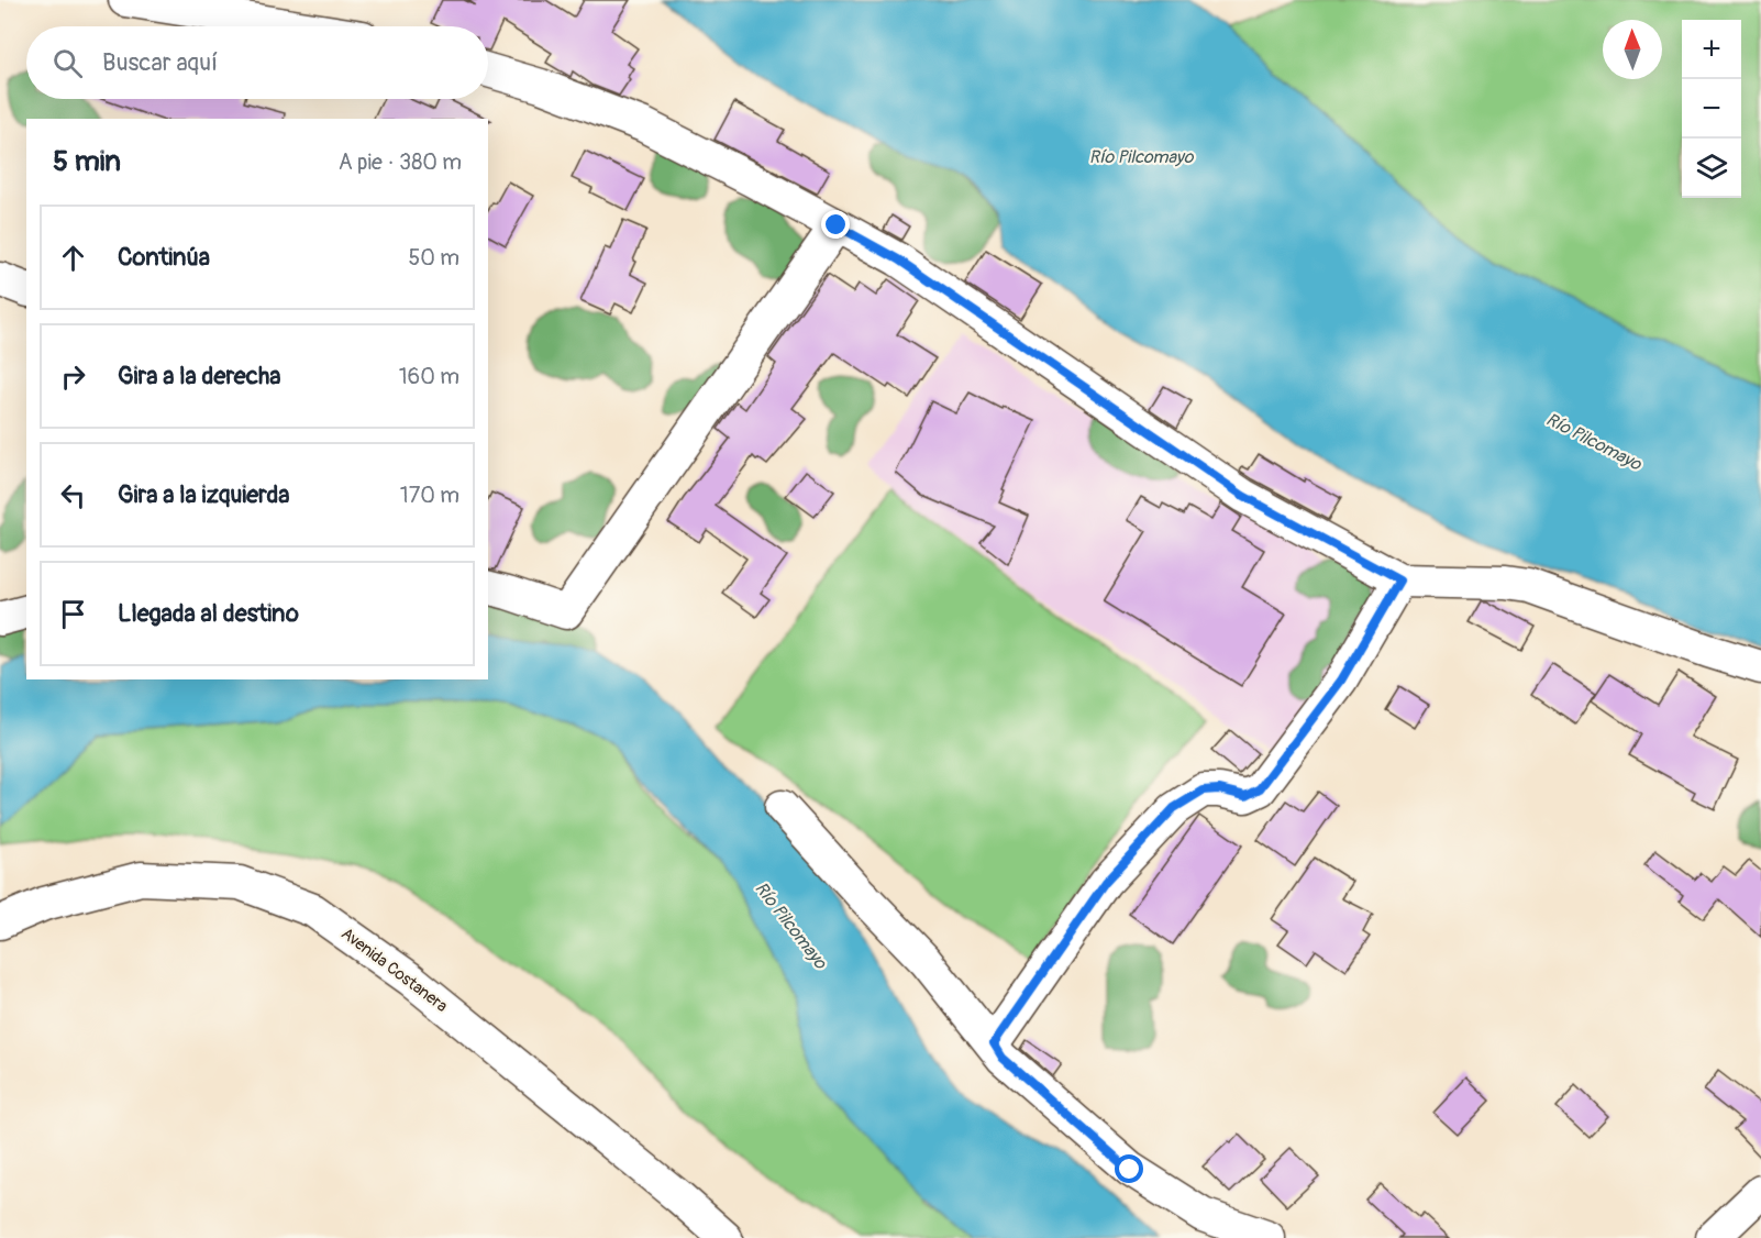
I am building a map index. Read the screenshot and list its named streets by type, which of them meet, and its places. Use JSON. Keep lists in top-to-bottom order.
{
  "streets": {
    "street": ["Avenida Costanera"]
  },
  "water": ["Río Pilcomayo"],
  "north": "top",
  "page": {
    "map_buttons": ["+", "−"],
    "search": "Buscar aquí",
    "heading": ["5 min", "A pie · 380 m"],
    "list": [
      ["Continúa", "50 m"],
      ["Gira a la derecha", "160 m"],
      ["Gira a la izquierda", "170 m"],
      "Llegada al destino"
    ]
  }
}
